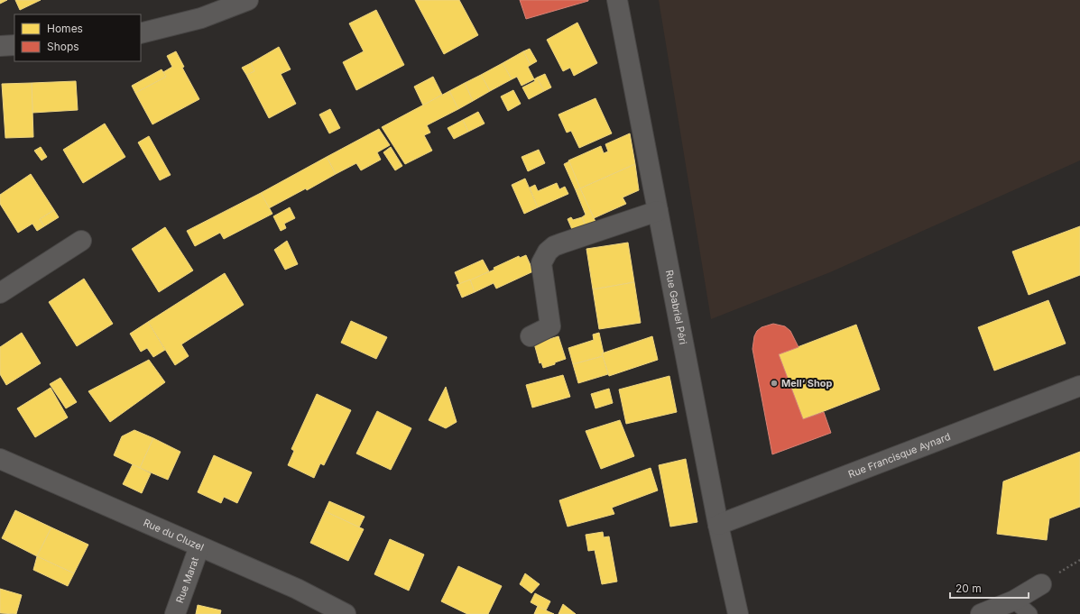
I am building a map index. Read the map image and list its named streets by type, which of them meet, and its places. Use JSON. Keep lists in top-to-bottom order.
{
  "streets": {
    "street": [
      "Rue Gabriel Péri",
      "Rue Francisque Aynard",
      "Rue du Cluzel",
      "Rue Marat"
    ]
  },
  "crossings": [
    ["Rue Gabriel Péri", "Rue Francisque Aynard"],
    ["Rue du Cluzel", "Rue Marat"]
  ],
  "places": ["Mell‘ Shop"],
  "legend": ["Homes", "Shops"],
  "scale_bar": "20 m"
}
